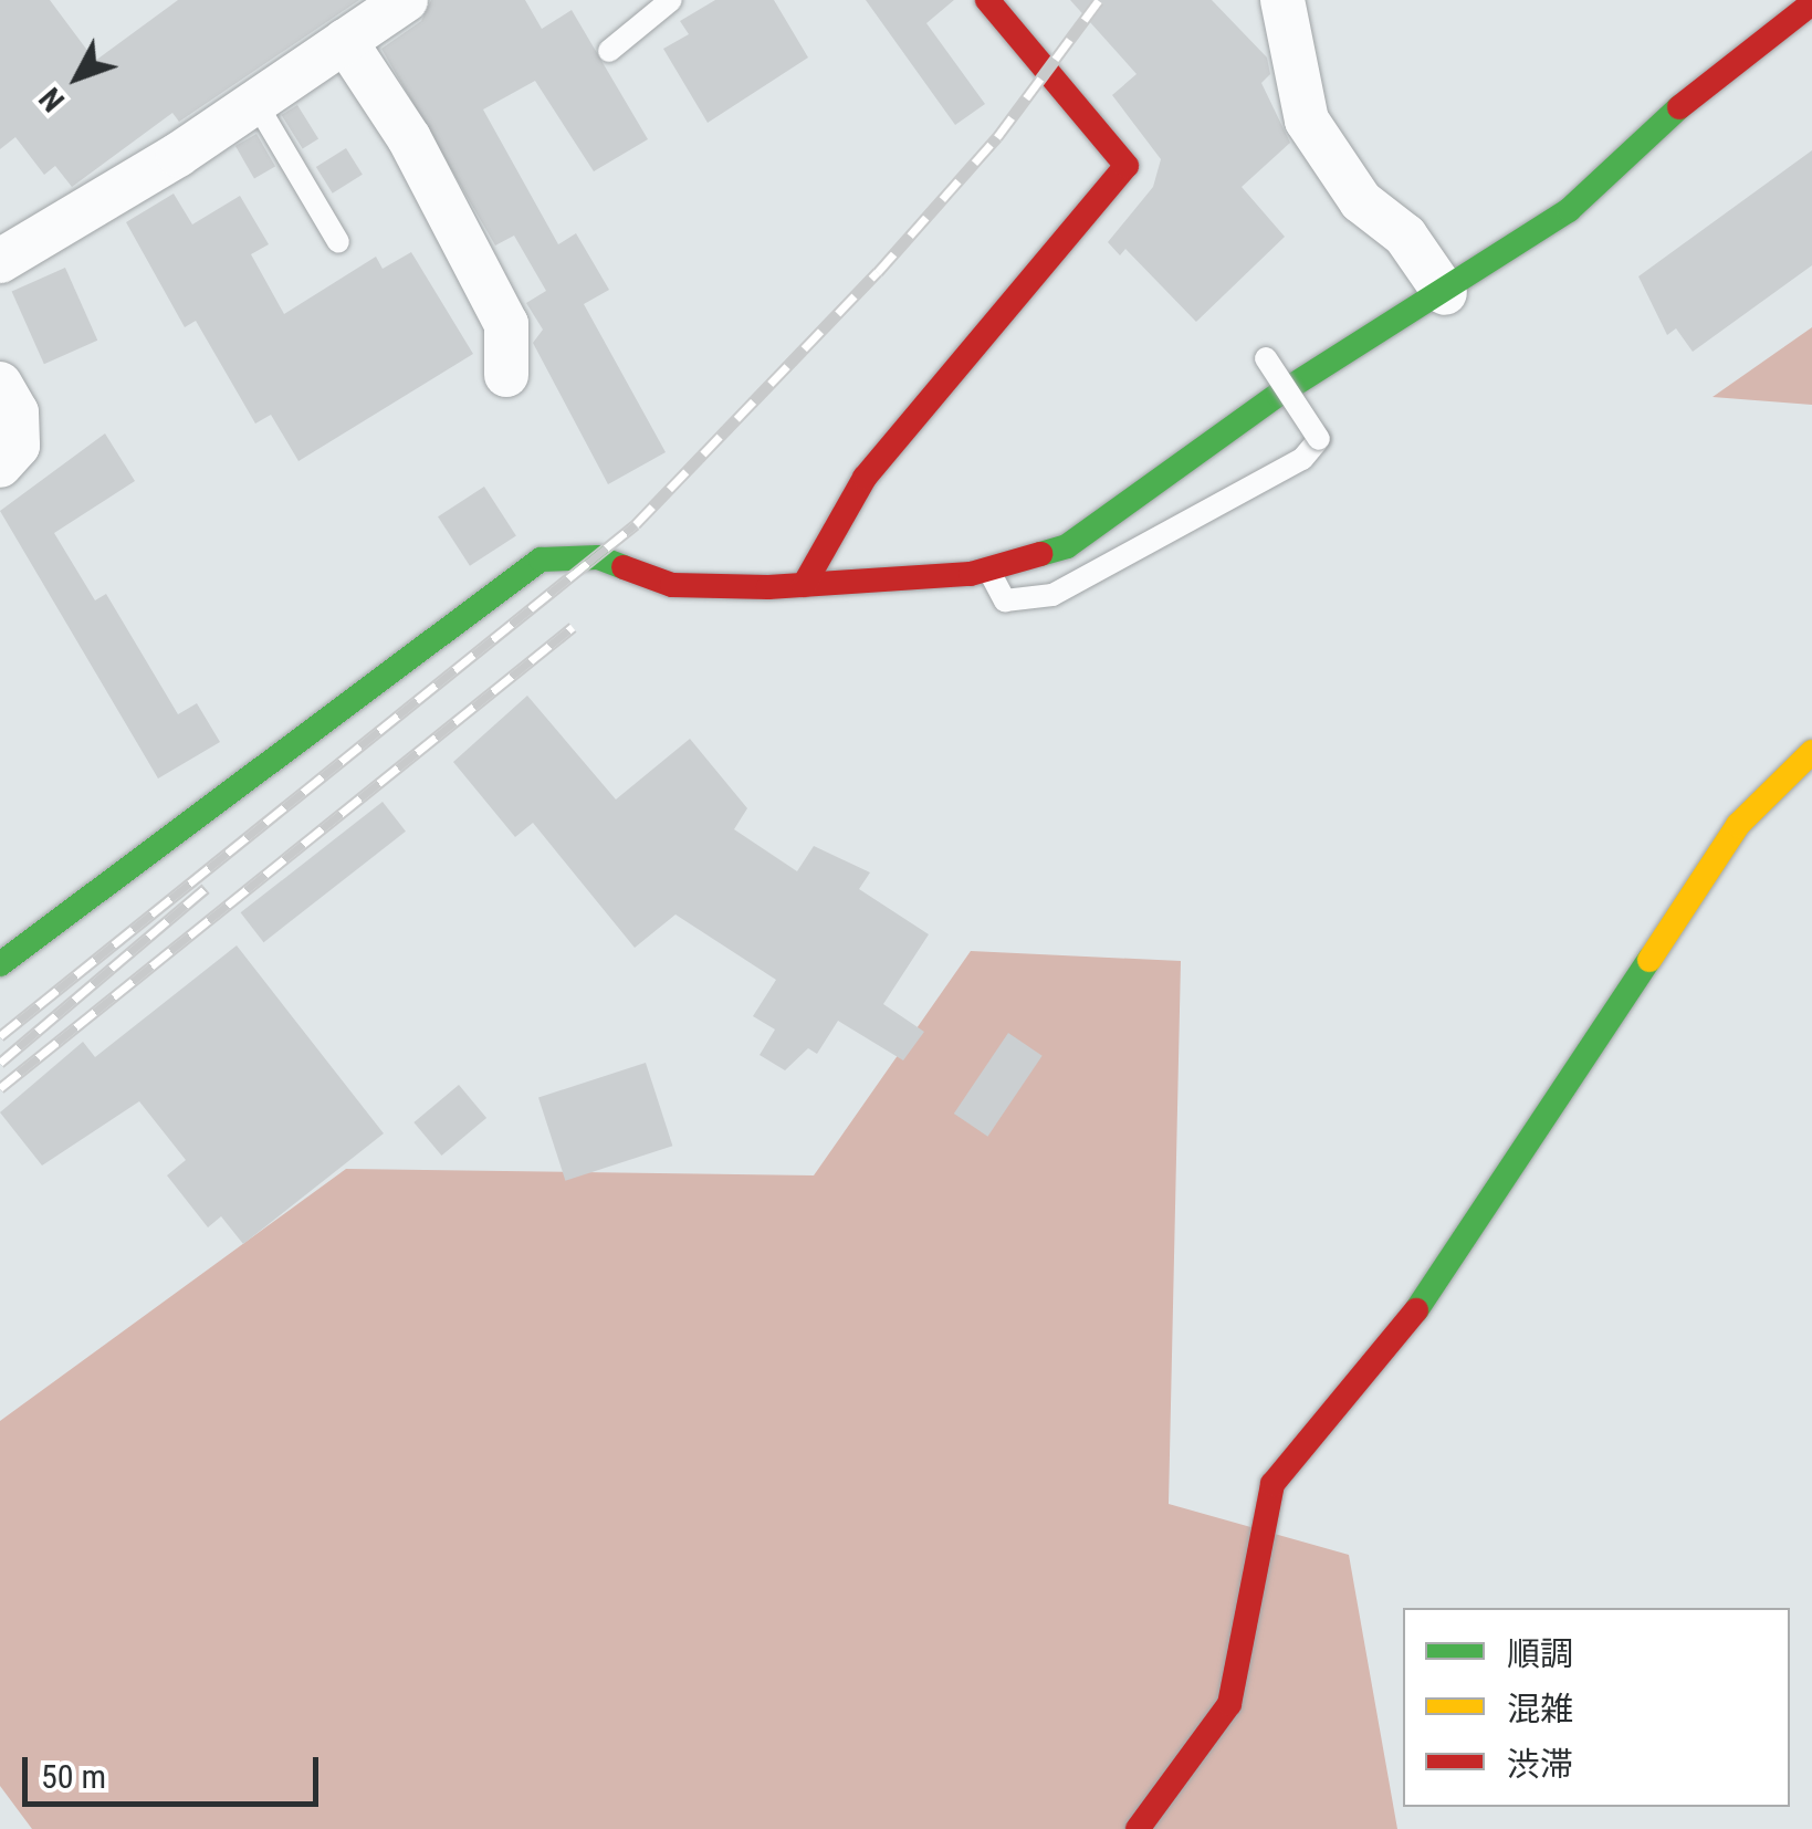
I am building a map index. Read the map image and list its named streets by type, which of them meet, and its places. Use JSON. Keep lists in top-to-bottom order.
{
  "legend": ["順調", "混雑", "渋滞"],
  "scale_bar": "50 m",
  "north": "bottom left"
}
